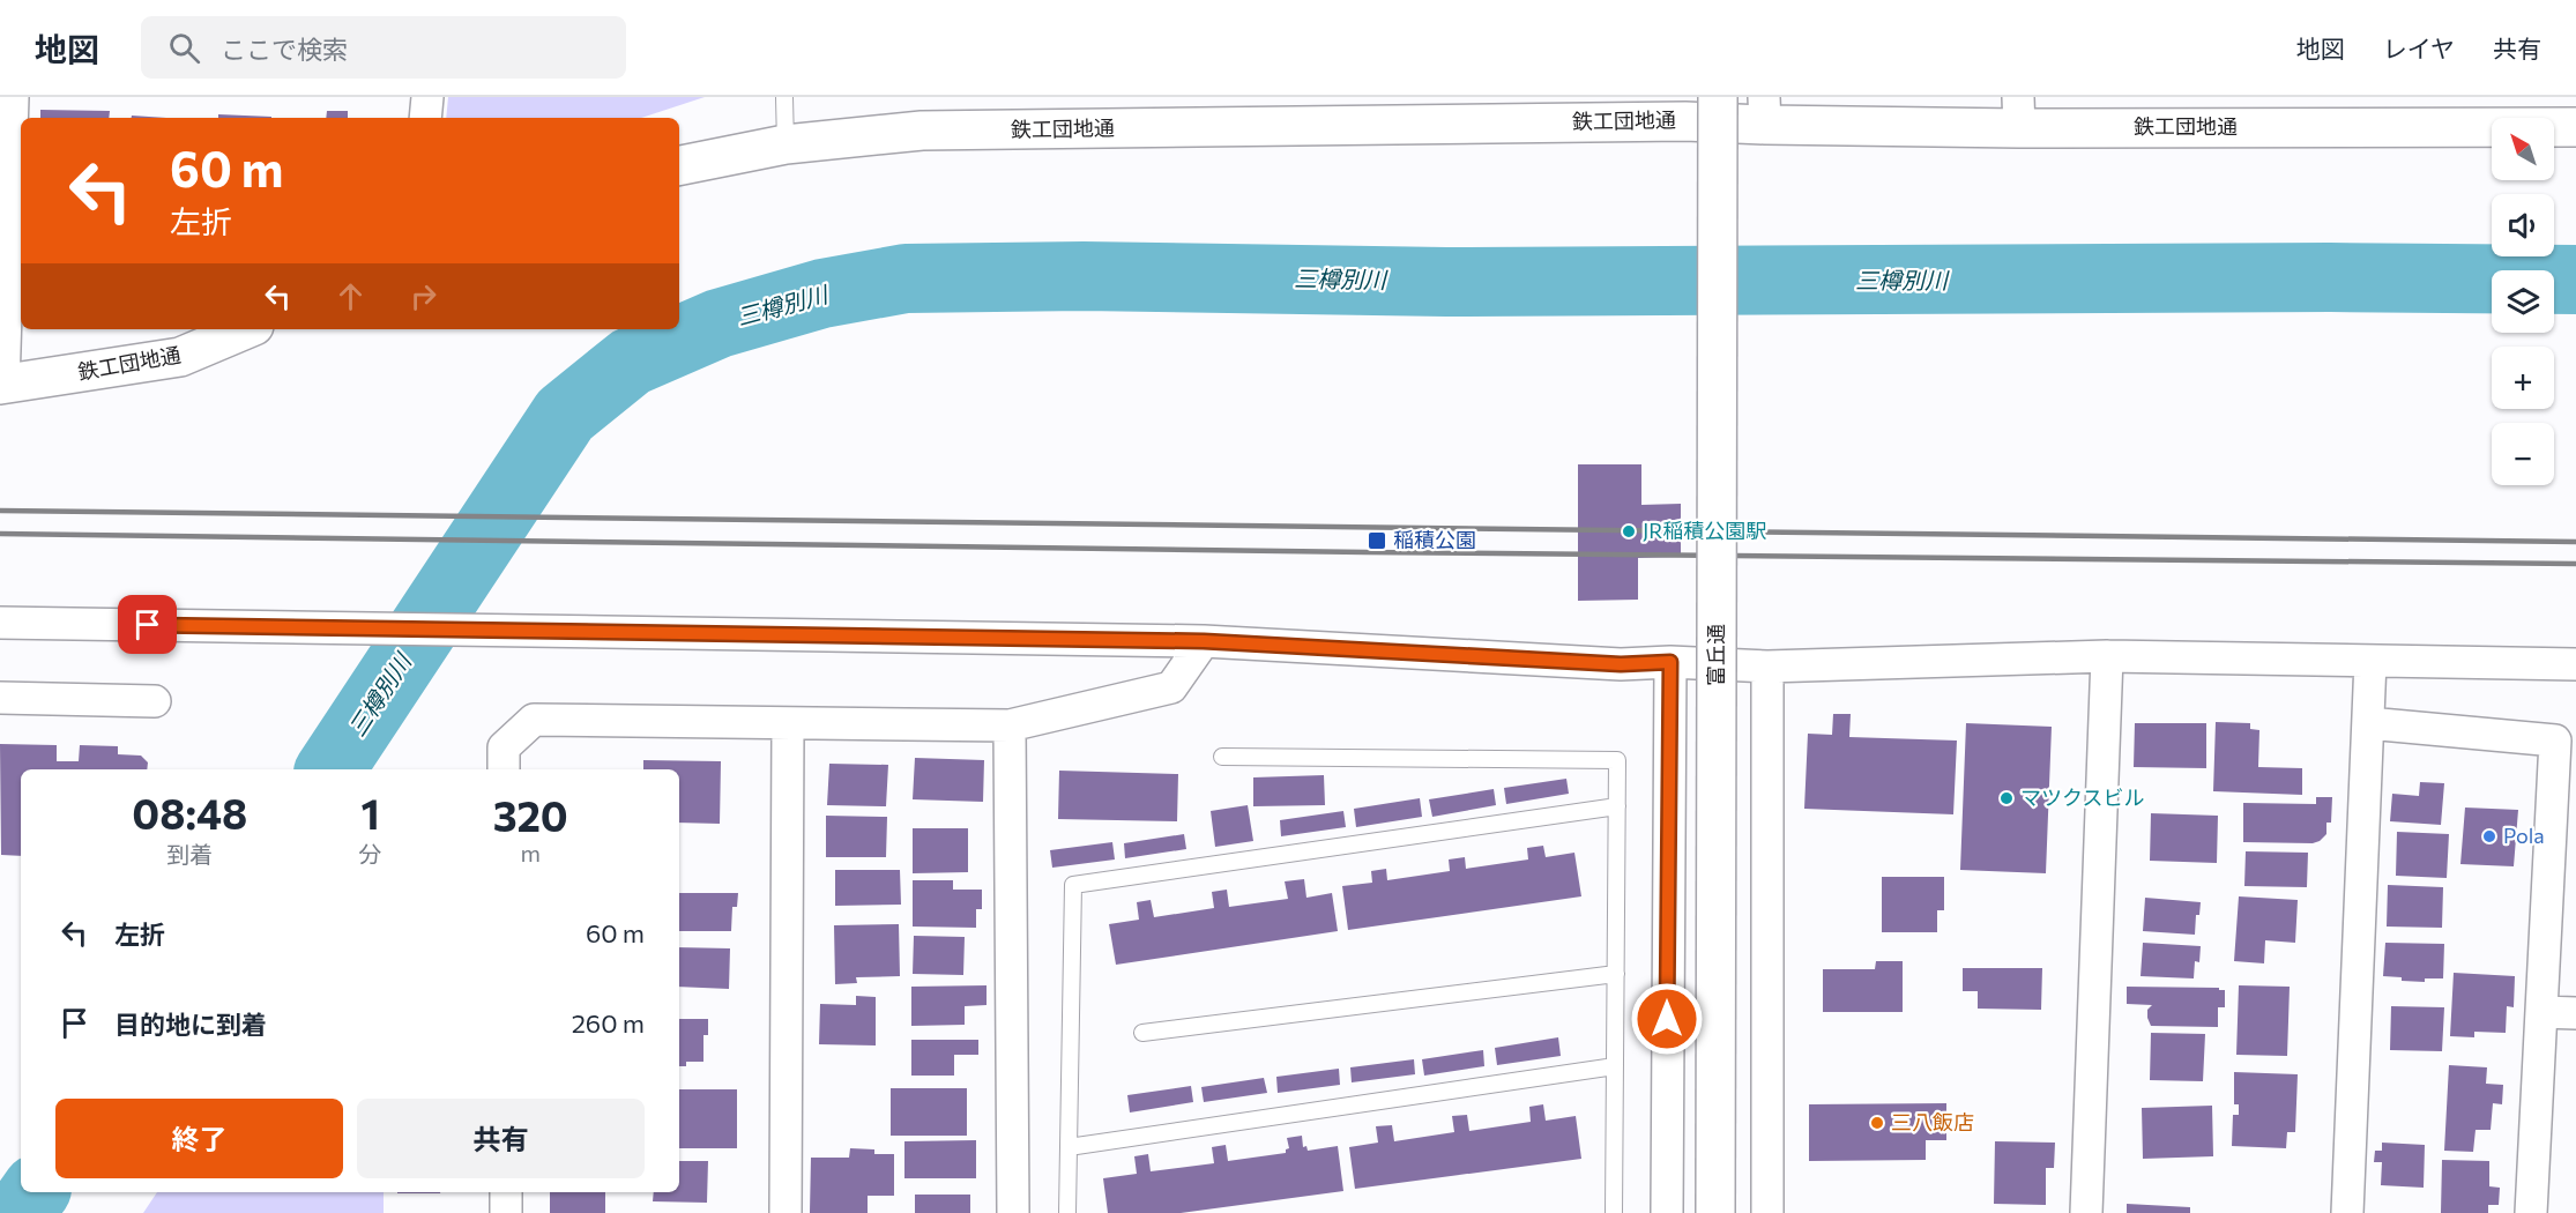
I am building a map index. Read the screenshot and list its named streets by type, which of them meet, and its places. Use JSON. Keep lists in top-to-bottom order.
{
  "streets": {
    "street": ["鉄工団地通", "富丘通"]
  },
  "water": ["三樽別川"],
  "places": {
    "other": [
      "JR稲積公園駅",
      "マツクスビル",
      "Pola",
      "三八飯店"
    ],
    "transit": ["稲積公園"]
  },
  "north": "top left",
  "page": {
    "header": "地図",
    "search": "ここで検索",
    "nav": ["地図", "レイヤ", "共有"],
    "map_buttons": ["+", "−"],
    "turn": ["60 m", "左折"],
    "eta": [
      "08:48",
      "到着",
      "1",
      "分",
      "320",
      "m"
    ],
    "list": [
      {
        "name": "左折",
        "value": "60 m"
      },
      {
        "name": "目的地に到着",
        "value": "260 m"
      }
    ],
    "buttons": ["終了", "共有"]
  }
}
